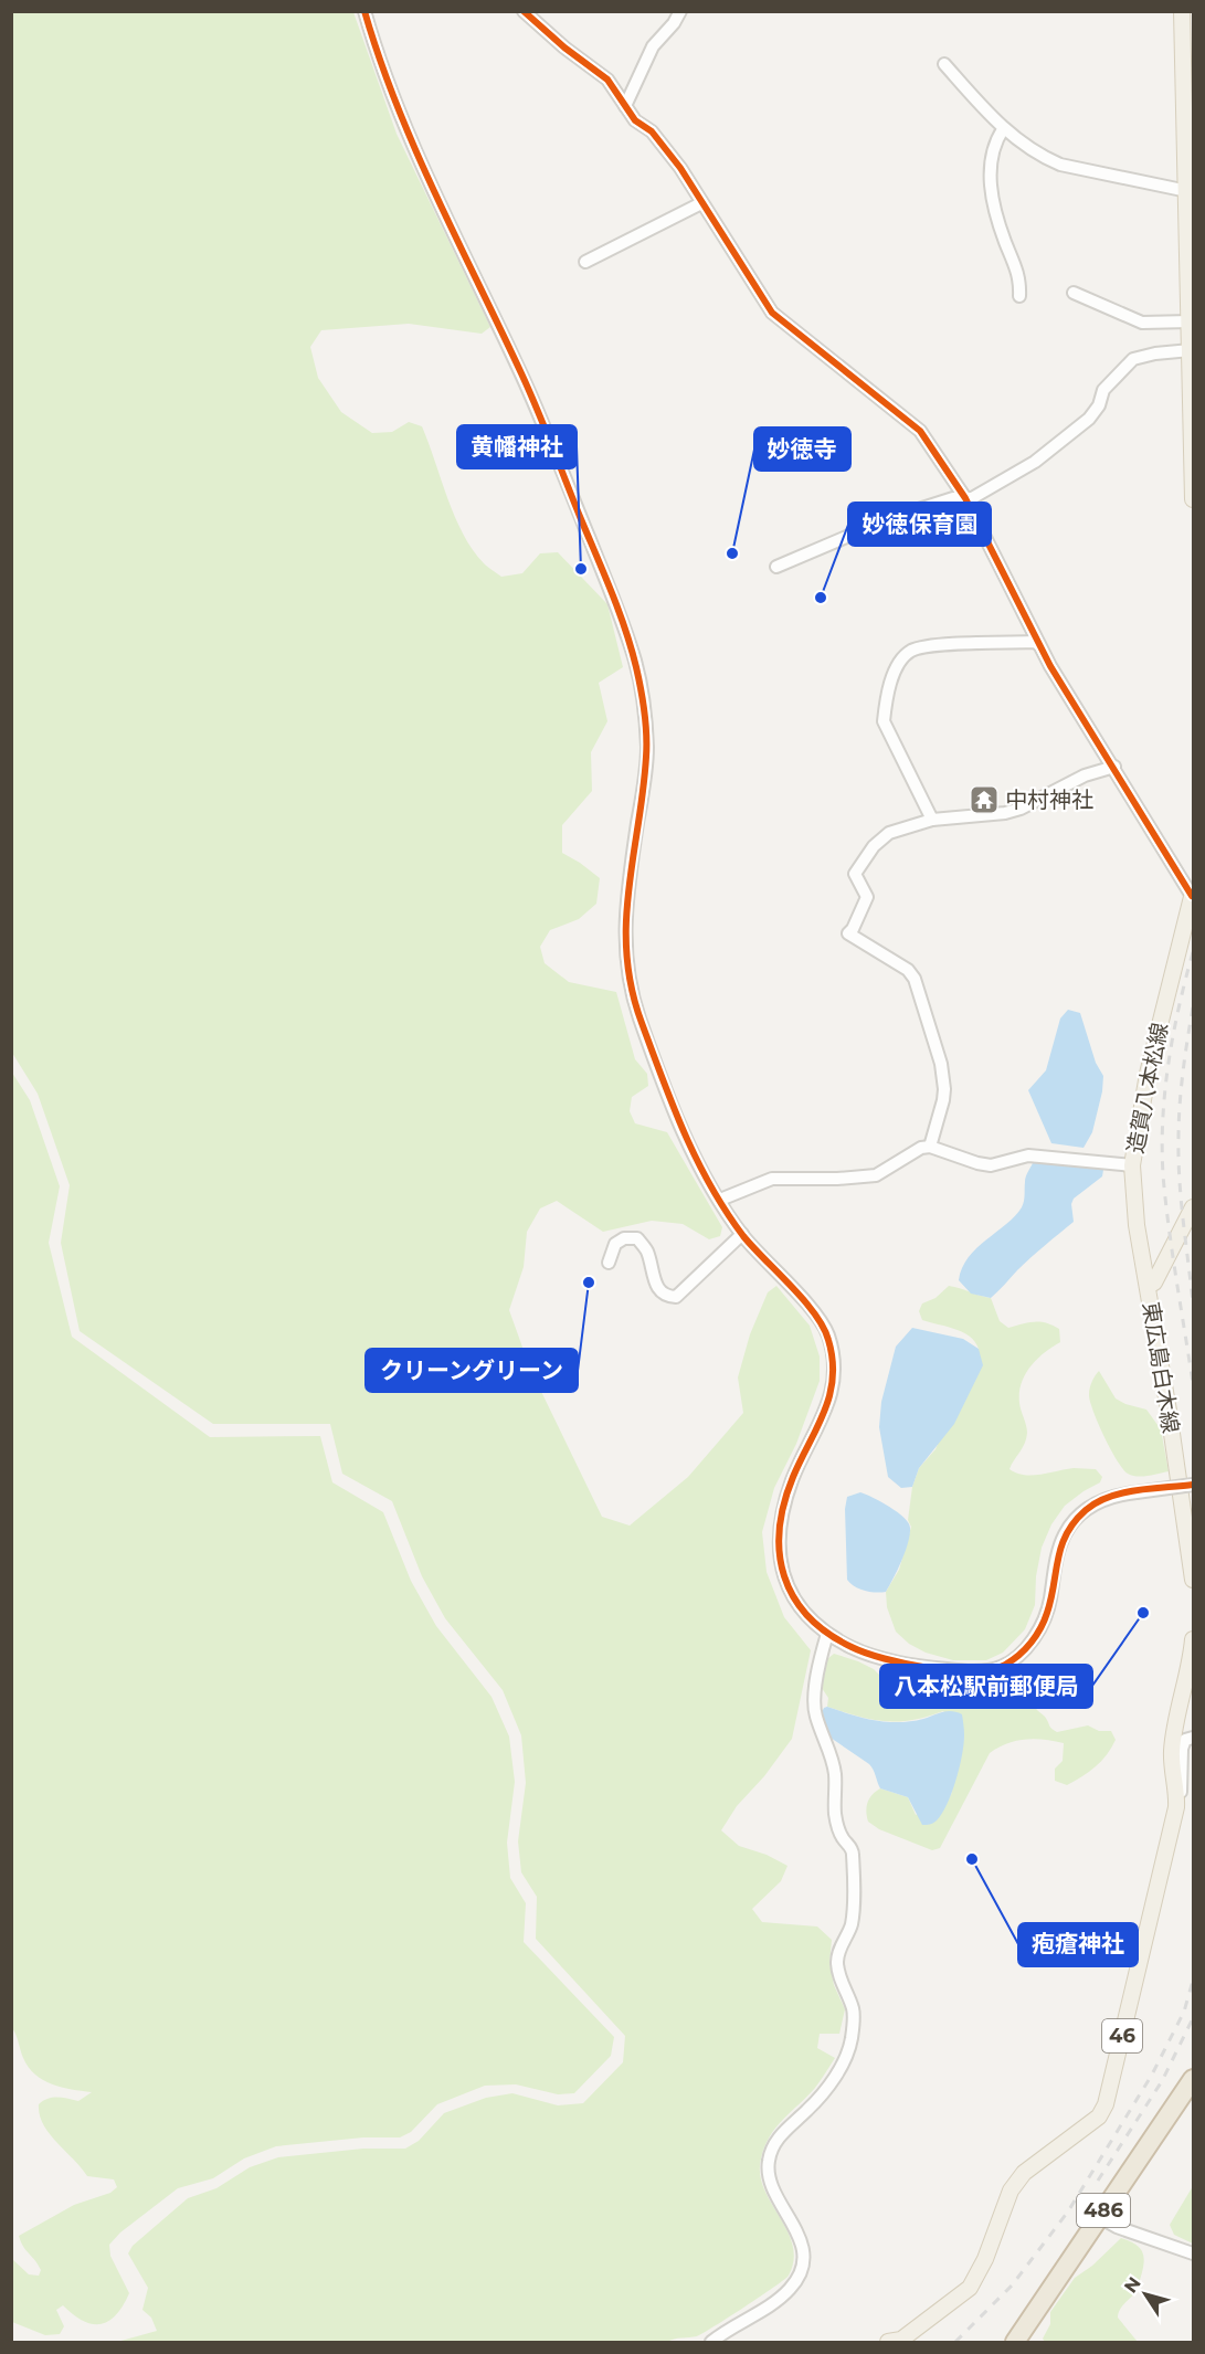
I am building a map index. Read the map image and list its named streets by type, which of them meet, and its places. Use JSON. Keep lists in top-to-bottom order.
{
  "streets": {
    "highway": ["486"],
    "main road": ["造賀八本松線", "東広島白木線", "46"]
  },
  "crossings": [
    ["造賀八本松線", "東広島白木線"]
  ],
  "places": {
    "other": [
      "妙徳寺",
      "黄幡神社",
      "妙徳保育園",
      "クリーングリーン",
      "八本松駅前郵便局",
      "疱瘡神社"
    ],
    "temple": ["中村神社"]
  },
  "north": "top left"
}
